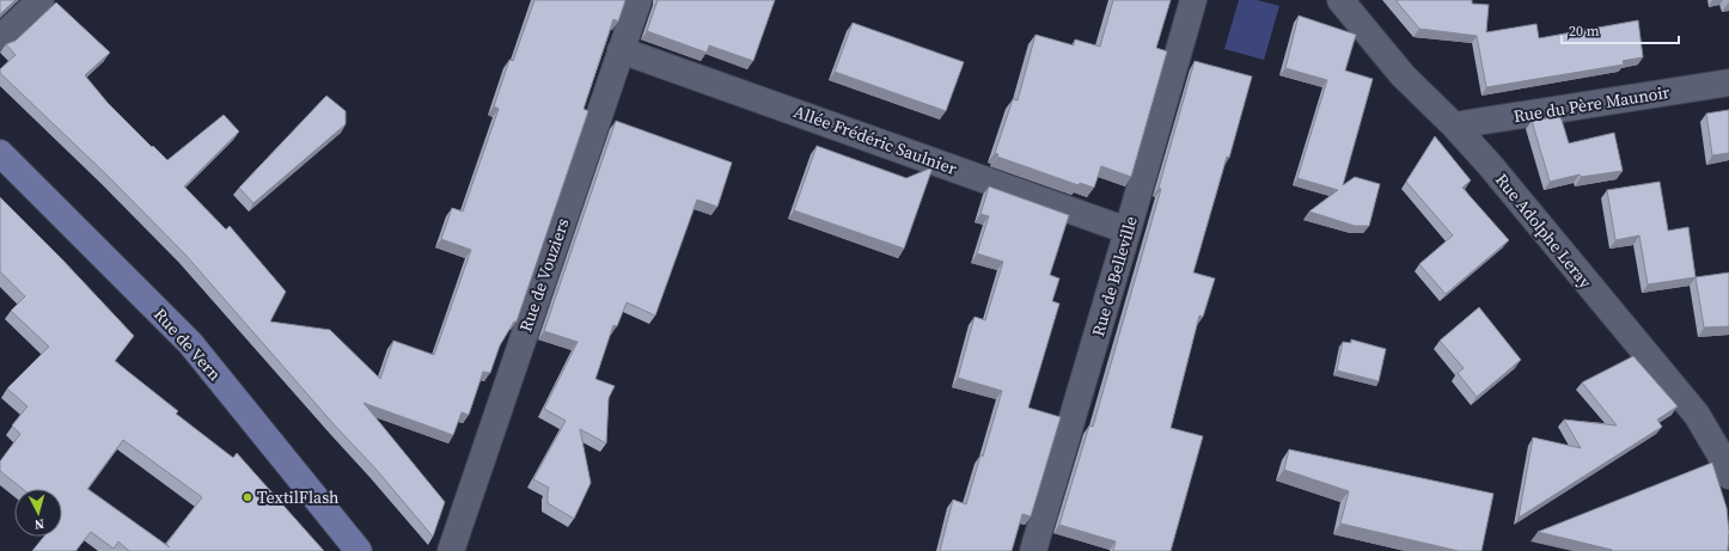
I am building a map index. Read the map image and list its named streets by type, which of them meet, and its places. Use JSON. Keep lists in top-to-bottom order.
{
  "streets": {
    "main road": ["Rue de Vern"],
    "street": [
      "Rue du Père Maunoir",
      "Allée Frédéric Saulnier",
      "Rue Adolphe Leray",
      "Rue de Vouziers",
      "Rue de Belleville"
    ]
  },
  "crossings": [
    ["Rue du Père Maunoir", "Rue Adolphe Leray"],
    ["Allée Frédéric Saulnier", "Rue de Vouziers"],
    ["Allée Frédéric Saulnier", "Rue de Belleville"]
  ],
  "places": ["TextilFlash"],
  "scale_bar": "20 m",
  "north": "bottom"
}
